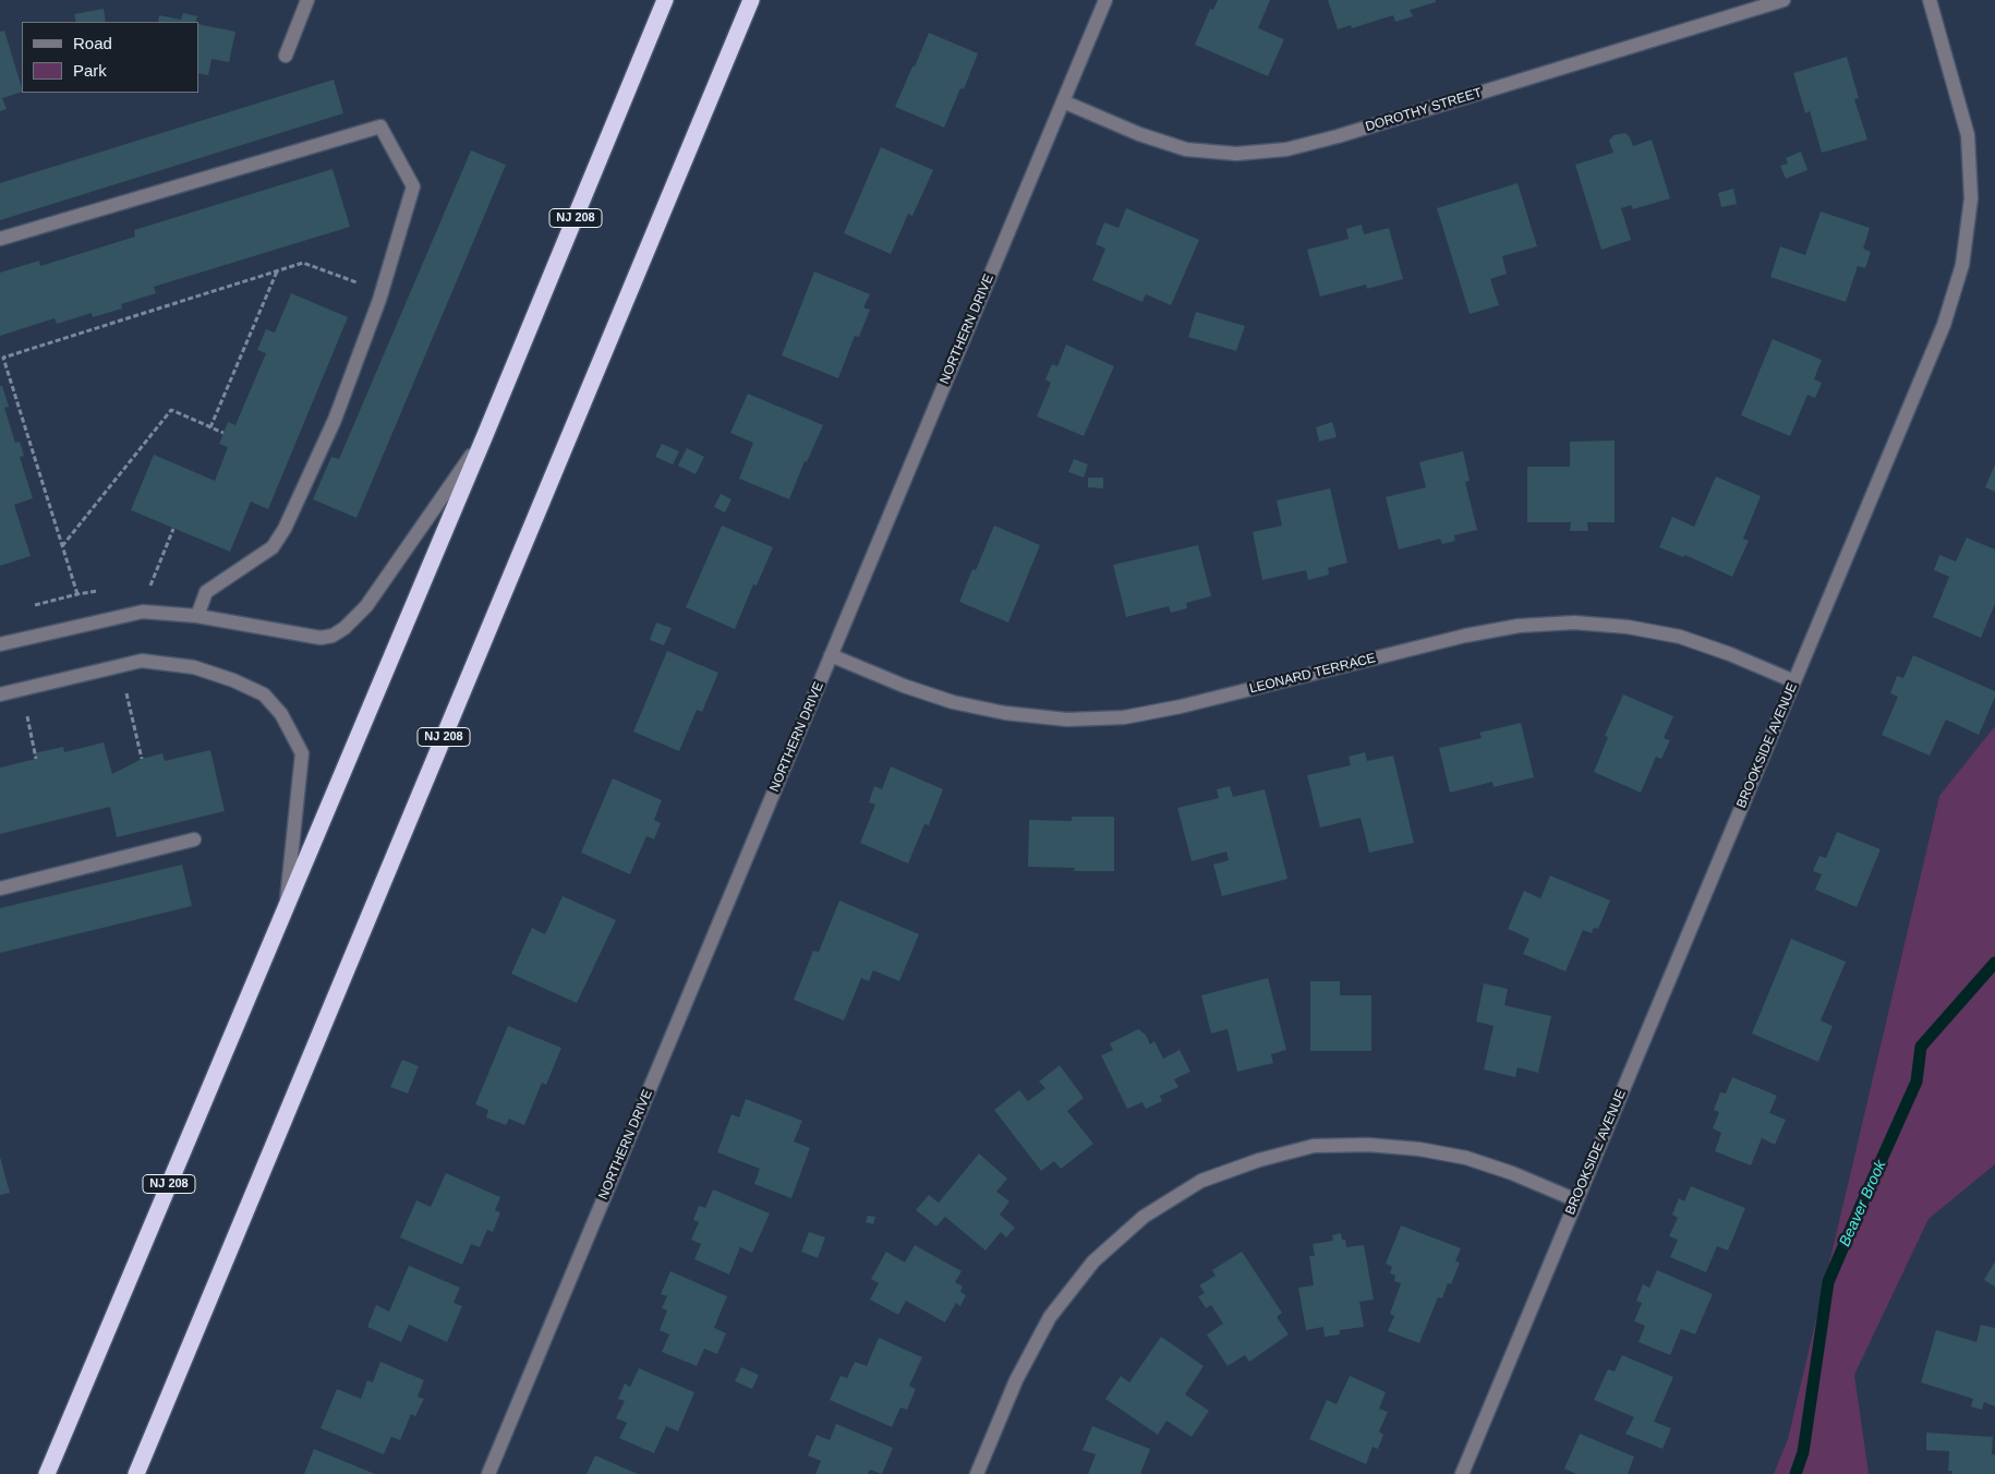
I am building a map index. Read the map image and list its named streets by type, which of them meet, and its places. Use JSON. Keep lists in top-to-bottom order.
{
  "streets": {
    "highway": ["NJ 208"],
    "street": [
      "DOROTHY STREET",
      "NORTHERN DRIVE",
      "LEONARD TERRACE",
      "BROOKSIDE AVENUE"
    ]
  },
  "crossings": [
    ["DOROTHY STREET", "NORTHERN DRIVE"],
    ["NORTHERN DRIVE", "LEONARD TERRACE"],
    ["LEONARD TERRACE", "BROOKSIDE AVENUE"]
  ],
  "water": ["Beaver Brook"],
  "legend": ["Road", "Park"]
}
